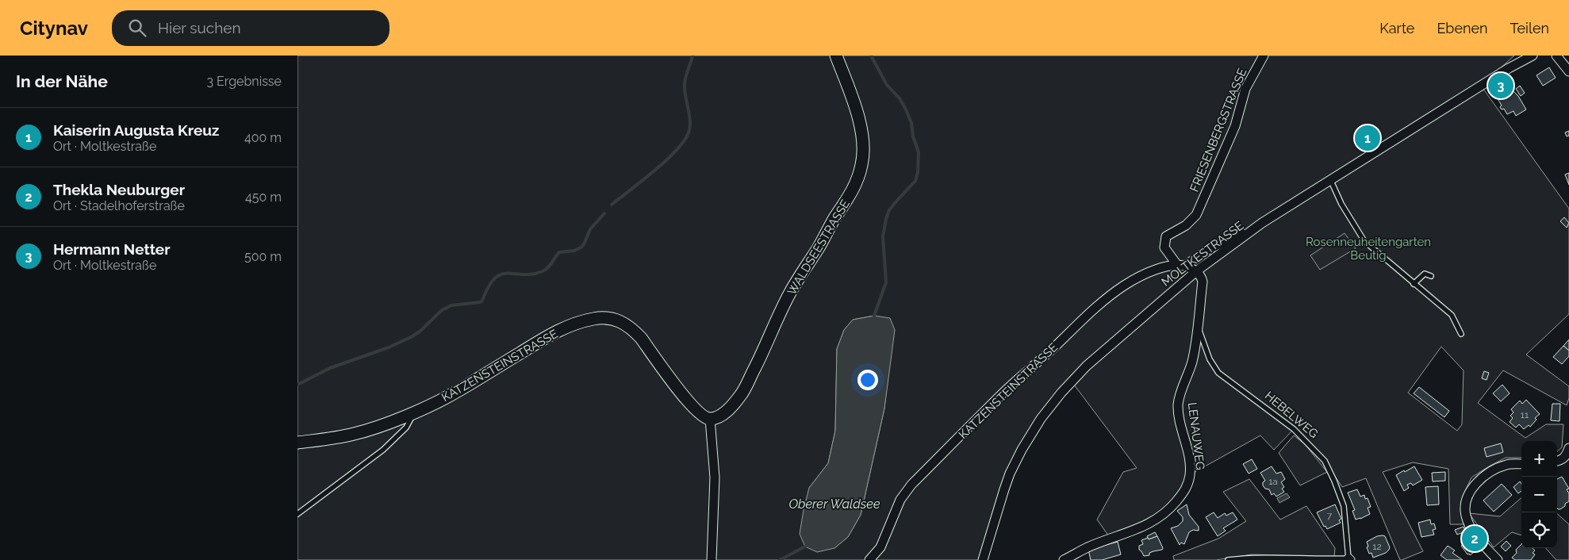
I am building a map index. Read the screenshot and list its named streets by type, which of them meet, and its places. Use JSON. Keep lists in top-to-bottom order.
{
  "streets": {
    "street": [
      "FRIESENBERGSTRASSE",
      "WALDSEESTRASSE",
      "MOLTKESTRASSE",
      "KATZENSTEINSTRASSE",
      "HEBELWEG",
      "LENAUWEG"
    ]
  },
  "crossings": [
    ["FRIESENBERGSTRASSE", "KATZENSTEINSTRASSE"],
    ["WALDSEESTRASSE", "KATZENSTEINSTRASSE"],
    ["MOLTKESTRASSE", "KATZENSTEINSTRASSE"],
    ["MOLTKESTRASSE", "HEBELWEG"],
    ["HEBELWEG", "LENAUWEG"]
  ],
  "water": ["Oberer Waldsee"],
  "parks": ["Rosenneuheitengarten Beutig"],
  "house_numbers": [
    "11",
    "1a",
    "7",
    "12"
  ],
  "page": {
    "header": "Citynav",
    "search": "Hier suchen",
    "nav": ["Karte", "Ebenen", "Teilen"],
    "heading": ["In der Nähe", "3 Ergebnisse"],
    "pins": ["3", "1", "2"],
    "list": [
      {
        "mark": "1",
        "name": "Kaiserin Augusta Kreuz",
        "note": "Ort · Moltkestraße",
        "value": "400 m"
      },
      {
        "mark": "2",
        "name": "Thekla Neuburger",
        "note": "Ort · Stadelhoferstraße",
        "value": "450 m"
      },
      {
        "mark": "3",
        "name": "Hermann Netter",
        "note": "Ort · Moltkestraße",
        "value": "500 m"
      }
    ],
    "map_buttons": ["+", "−"]
  }
}
